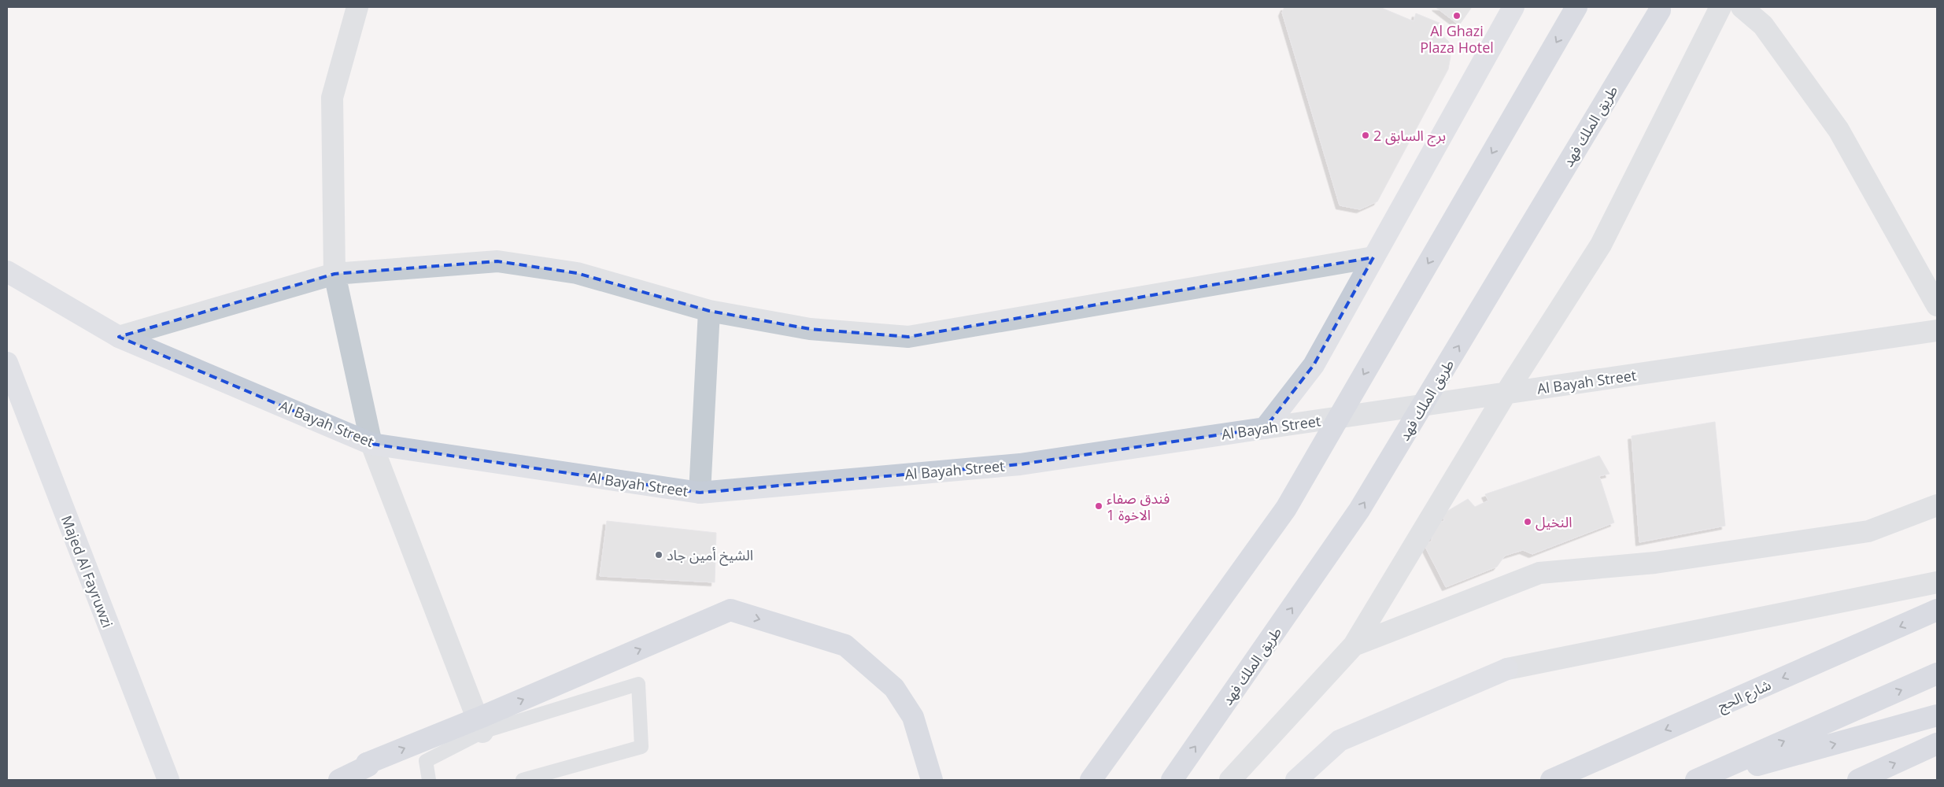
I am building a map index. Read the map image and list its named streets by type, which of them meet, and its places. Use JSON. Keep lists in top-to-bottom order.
{
  "streets": {
    "main road": ["طريق الملك فهد", "شارع الحج"],
    "street": ["Al Bayah Street", "Majed Al Fayruwzi"]
  },
  "places": [
    "Al Ghazi Plaza Hotel",
    "برج السابق 2",
    "فندق صفاء الاخوة 1",
    "النخيل",
    "الشيخ أمين جاد"
  ]
}
